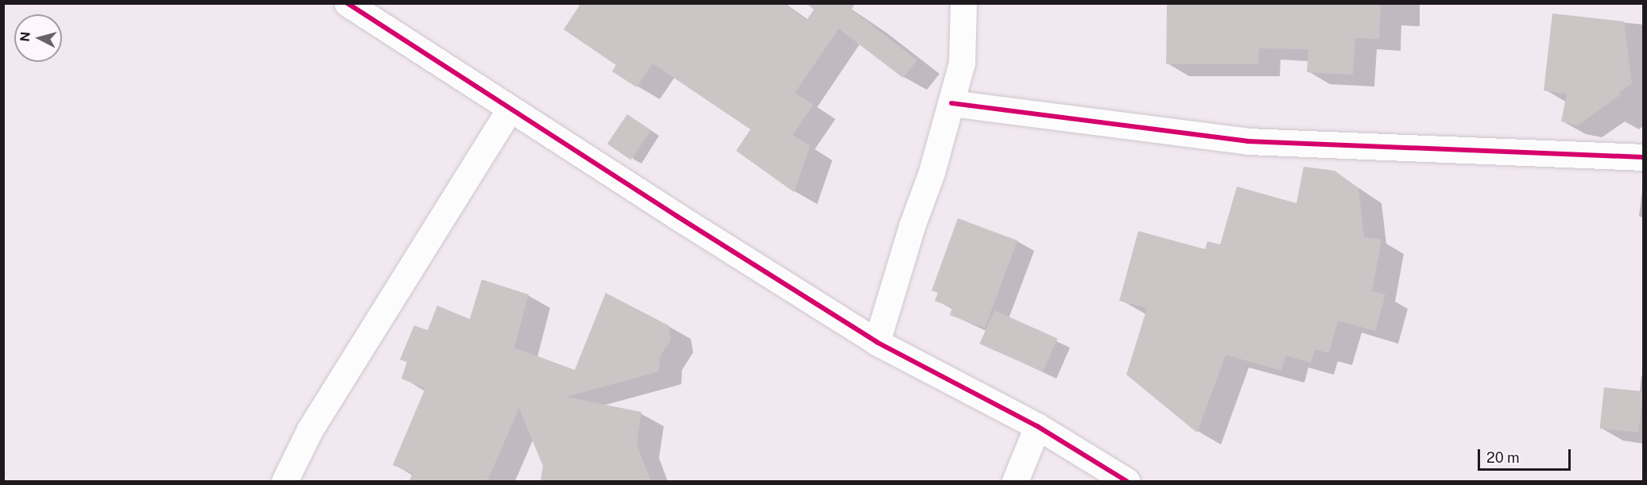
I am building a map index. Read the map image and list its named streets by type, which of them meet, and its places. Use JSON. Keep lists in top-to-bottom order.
{
  "scale_bar": "20 m",
  "north": "left"
}
